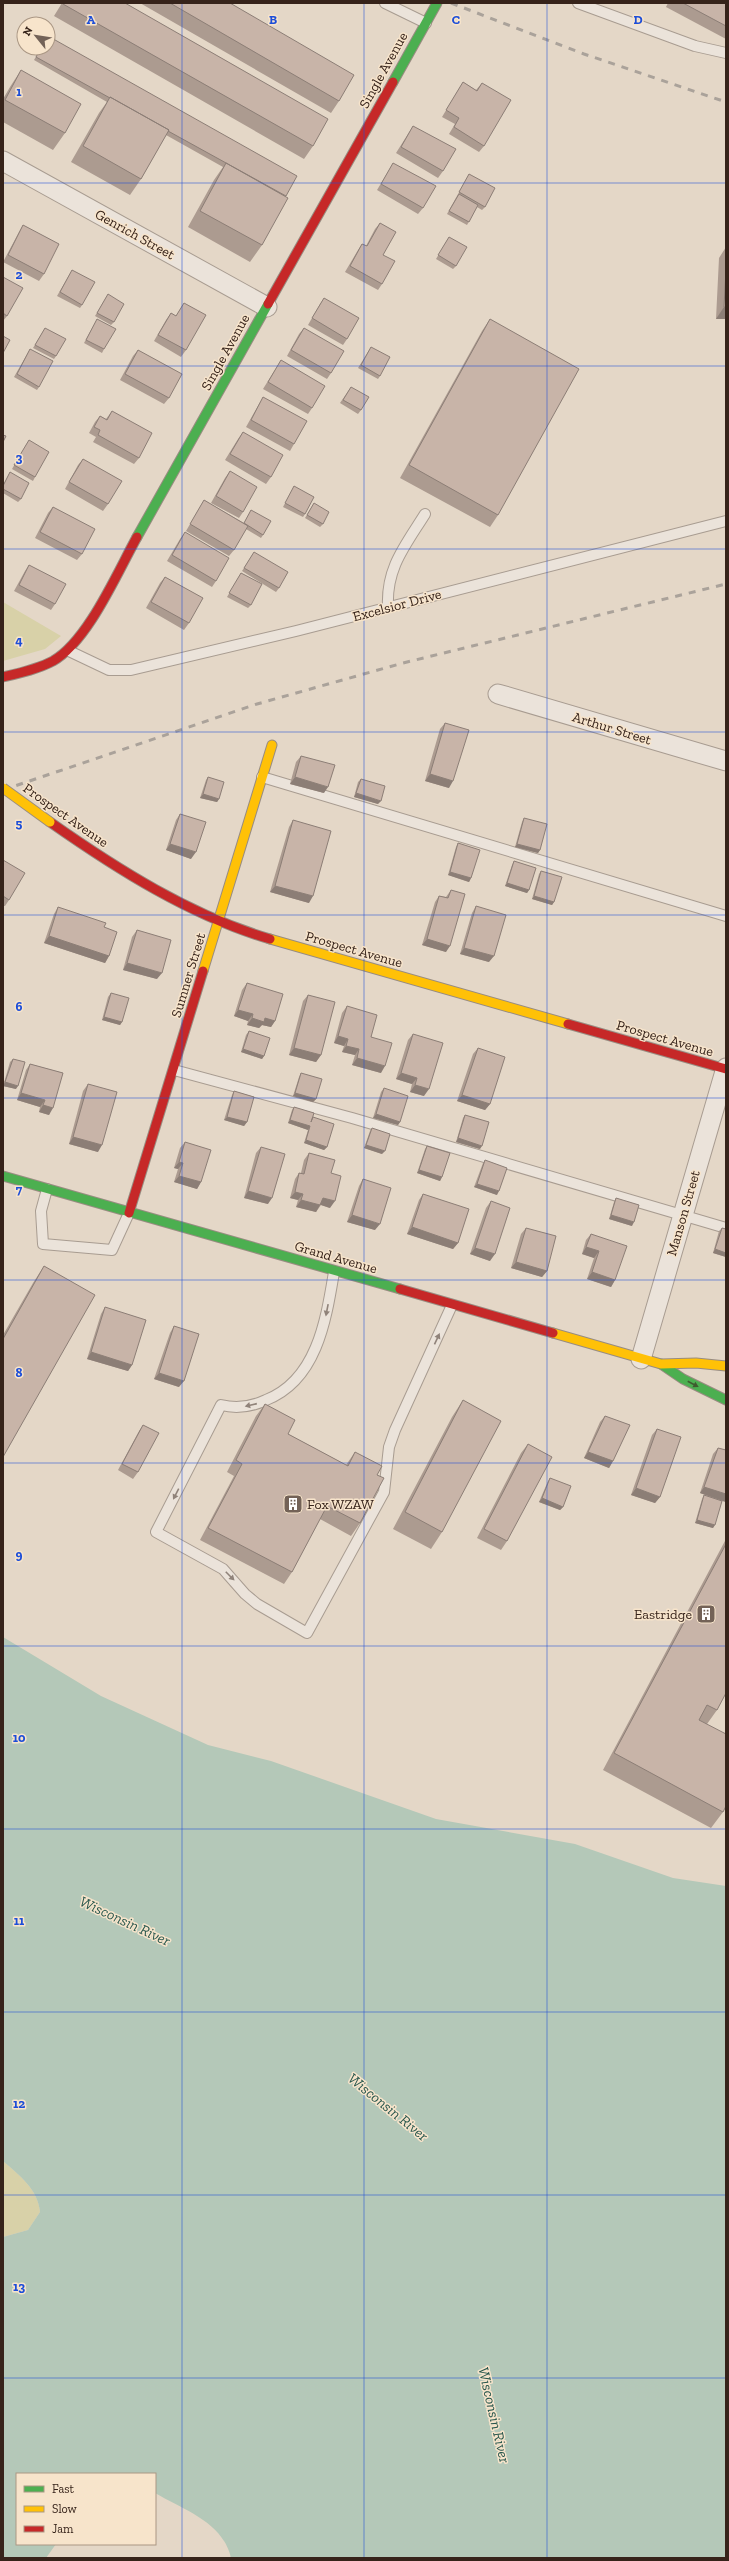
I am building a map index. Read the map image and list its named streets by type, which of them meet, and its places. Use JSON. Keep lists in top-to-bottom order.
{
  "streets": {
    "street": [
      "Single Avenue",
      "Genrich Street",
      "Arthur Street",
      "Prospect Avenue",
      "Sumner Street",
      "Manson Street",
      "Grand Avenue"
    ],
    "lane": ["Excelsior Drive"]
  },
  "crossings": [
    ["Single Avenue", "Genrich Street"],
    ["Single Avenue", "Excelsior Drive"],
    ["Prospect Avenue", "Sumner Street"],
    ["Prospect Avenue", "Manson Street"],
    ["Sumner Street", "Grand Avenue"],
    ["Manson Street", "Grand Avenue"]
  ],
  "water": ["Wisconsin River"],
  "places": {
    "building": ["Fox WZAW", "Eastridge"]
  },
  "legend": ["Fast", "Slow", "Jam"],
  "north": "top left",
  "grid": {
    "columns": [
      "A",
      "B",
      "C",
      "D"
    ],
    "rows": [
      "1",
      "2",
      "3",
      "4",
      "5",
      "6",
      "7",
      "8",
      "9",
      "10",
      "11",
      "12",
      "13"
    ]
  }
}
